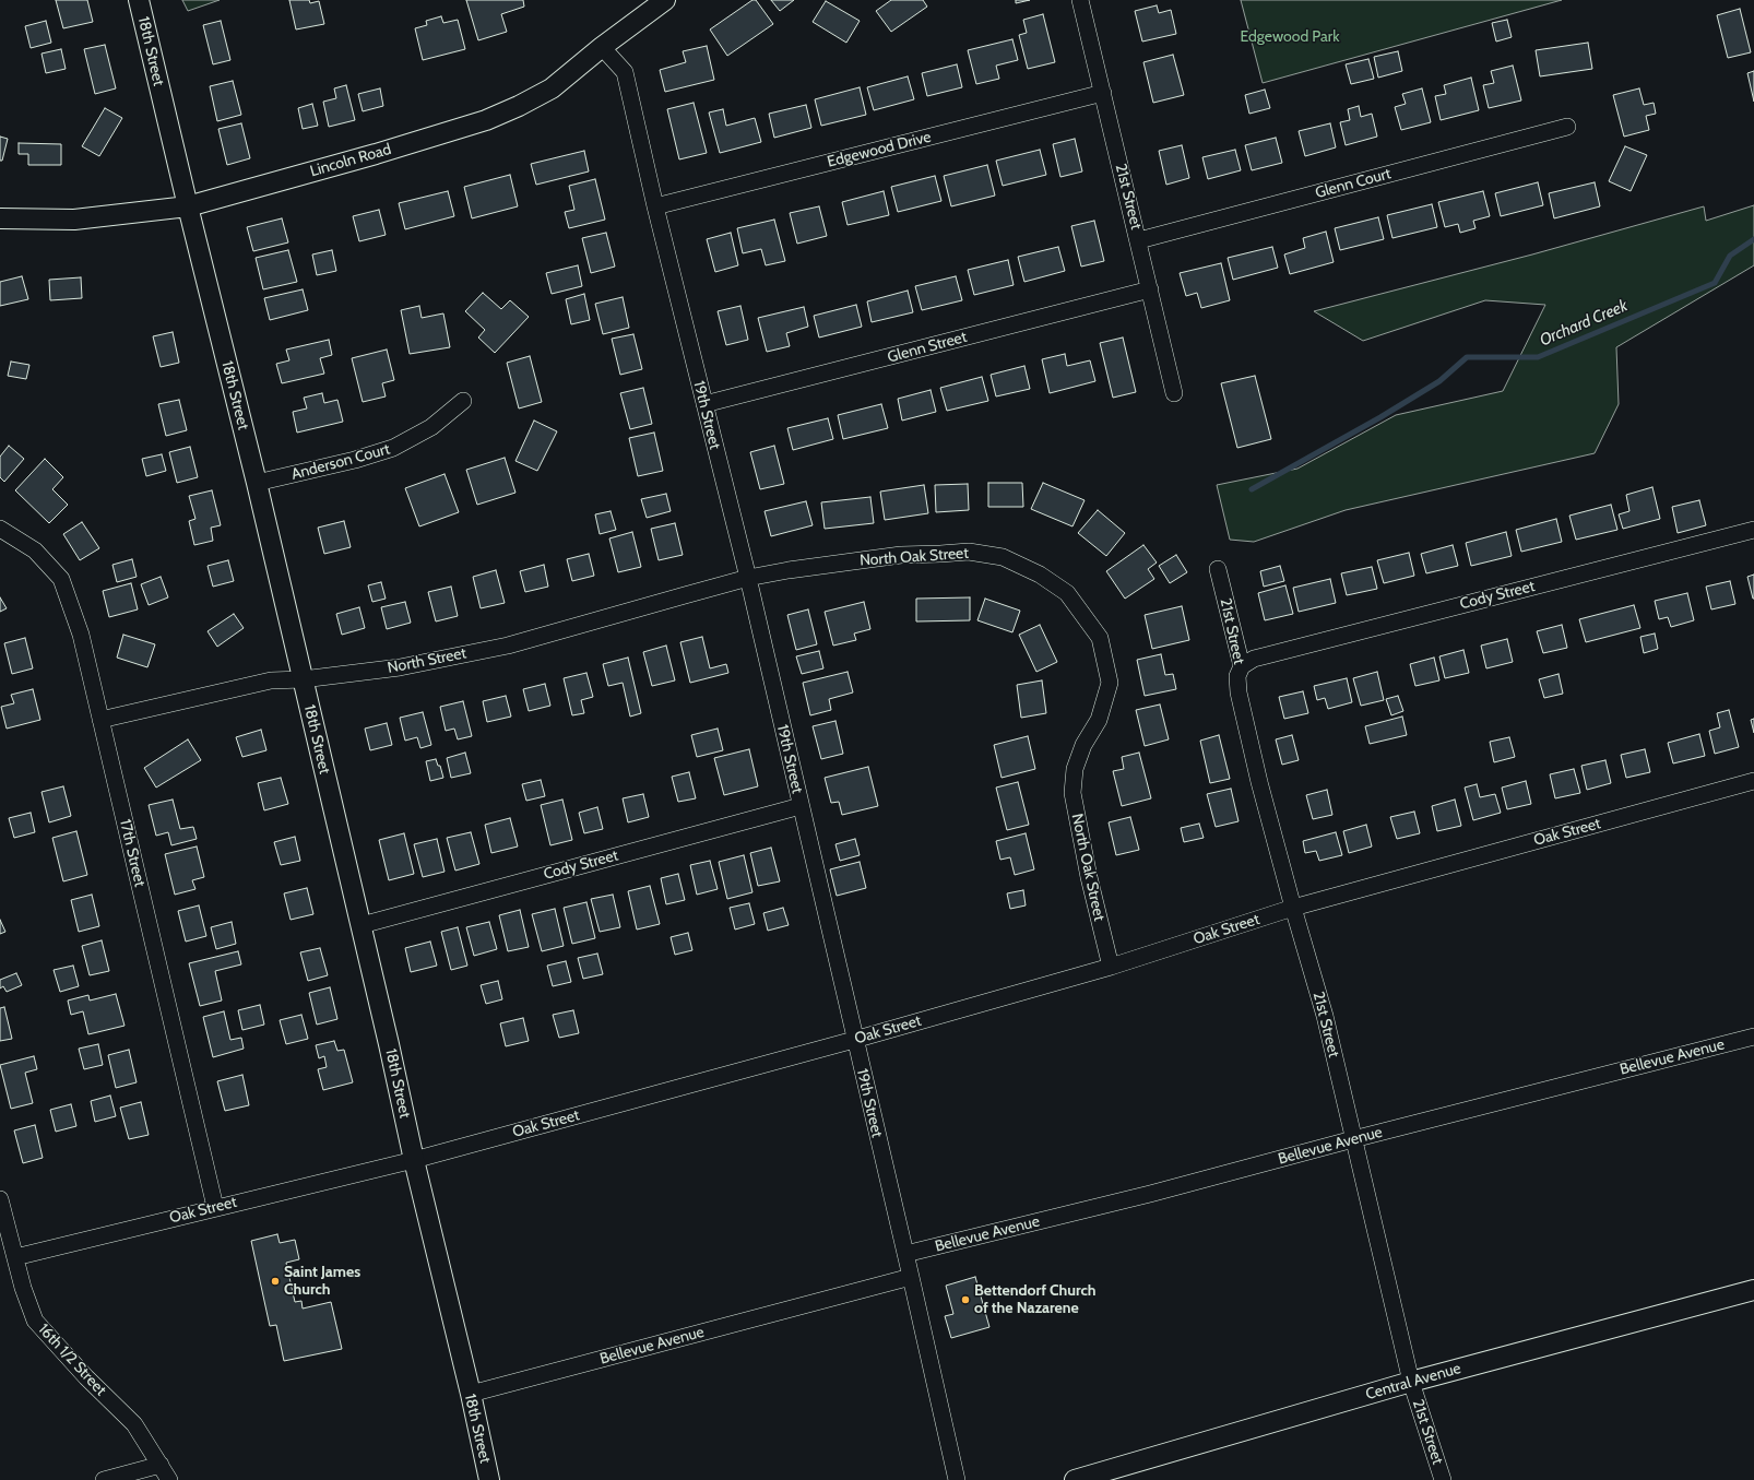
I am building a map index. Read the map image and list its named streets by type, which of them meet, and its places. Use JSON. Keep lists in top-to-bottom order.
{
  "streets": {
    "street": [
      "18th Street",
      "Edgewood Drive",
      "Lincoln Road",
      "Glenn Court",
      "21st Street",
      "Glenn Street",
      "19th Street",
      "Anderson Court",
      "North Oak Street",
      "Cody Street",
      "North Street",
      "Oak Street",
      "17th Street",
      "Bellevue Avenue",
      "16th 1/2 Street",
      "Central Avenue"
    ]
  },
  "crossings": [
    ["18th Street", "Lincoln Road"],
    ["18th Street", "Anderson Court"],
    ["18th Street", "Cody Street"],
    ["18th Street", "North Street"],
    ["18th Street", "Oak Street"],
    ["18th Street", "Bellevue Avenue"],
    ["Edgewood Drive", "21st Street"],
    ["Edgewood Drive", "19th Street"],
    ["Lincoln Road", "19th Street"],
    ["Glenn Court", "21st Street"],
    ["21st Street", "Glenn Street"],
    ["21st Street", "Cody Street"],
    ["21st Street", "Oak Street"],
    ["21st Street", "Bellevue Avenue"],
    ["21st Street", "Central Avenue"],
    ["Glenn Street", "19th Street"],
    ["19th Street", "North Oak Street"],
    ["19th Street", "Cody Street"],
    ["19th Street", "North Street"],
    ["19th Street", "Oak Street"],
    ["19th Street", "Bellevue Avenue"],
    ["North Oak Street", "North Street"],
    ["North Oak Street", "Oak Street"],
    ["North Street", "17th Street"],
    ["Oak Street", "17th Street"],
    ["Oak Street", "16th 1/2 Street"]
  ],
  "water": ["Orchard Creek"],
  "parks": ["Edgewood Park"],
  "places": ["Saint James Church", "Bettendorf Church of the Nazarene"]
}
